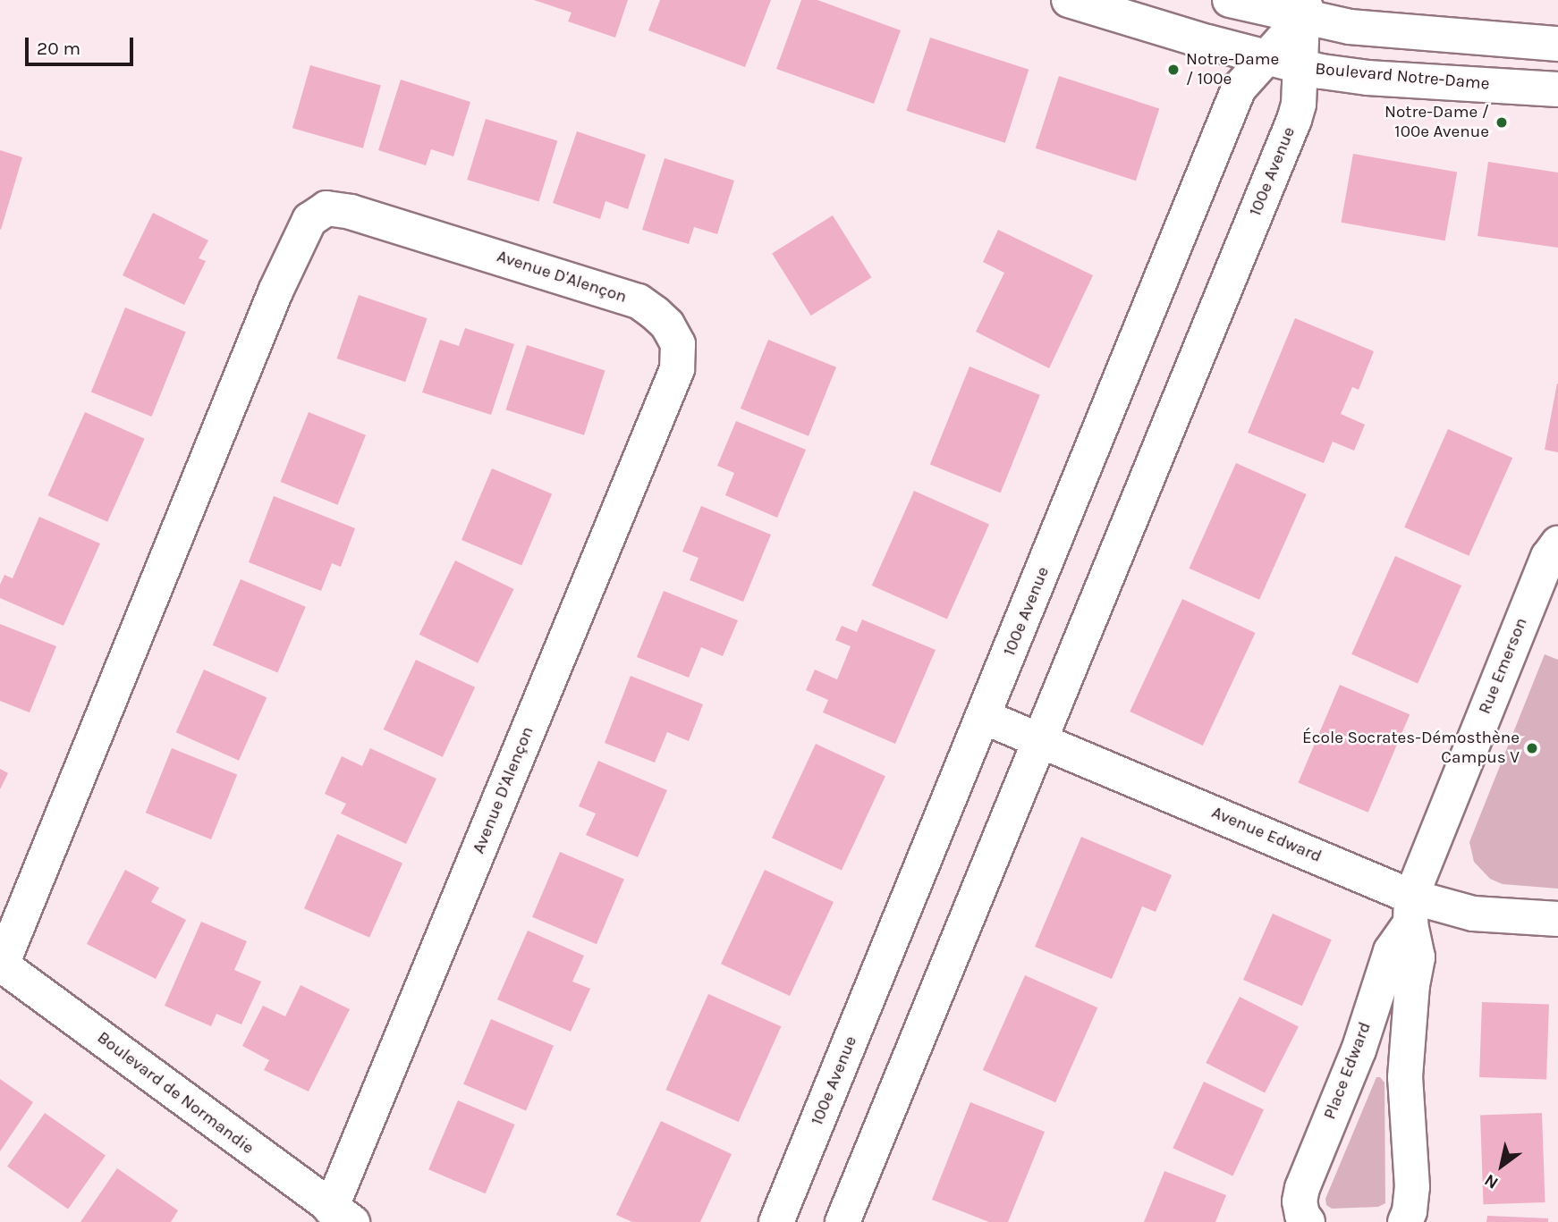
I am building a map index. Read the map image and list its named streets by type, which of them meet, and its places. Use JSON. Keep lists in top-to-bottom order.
{
  "streets": {
    "street": [
      "Boulevard Notre-Dame",
      "100e Avenue",
      "Avenue D'Alençon",
      "Rue Emerson",
      "Avenue Edward",
      "Place Edward",
      "Boulevard de Normandie"
    ]
  },
  "crossings": [
    ["Boulevard Notre-Dame", "100e Avenue"],
    ["100e Avenue", "Avenue Edward"],
    ["Avenue D'Alençon", "Boulevard de Normandie"],
    ["Rue Emerson", "Avenue Edward"],
    ["Rue Emerson", "Place Edward"],
    ["Avenue Edward", "Place Edward"]
  ],
  "places": ["Notre-Dame / 100e", "Notre-Dame / 100e Avenue", "École Socrates-Démosthène Campus V"],
  "scale_bar": "20 m",
  "north": "bottom left"
}
